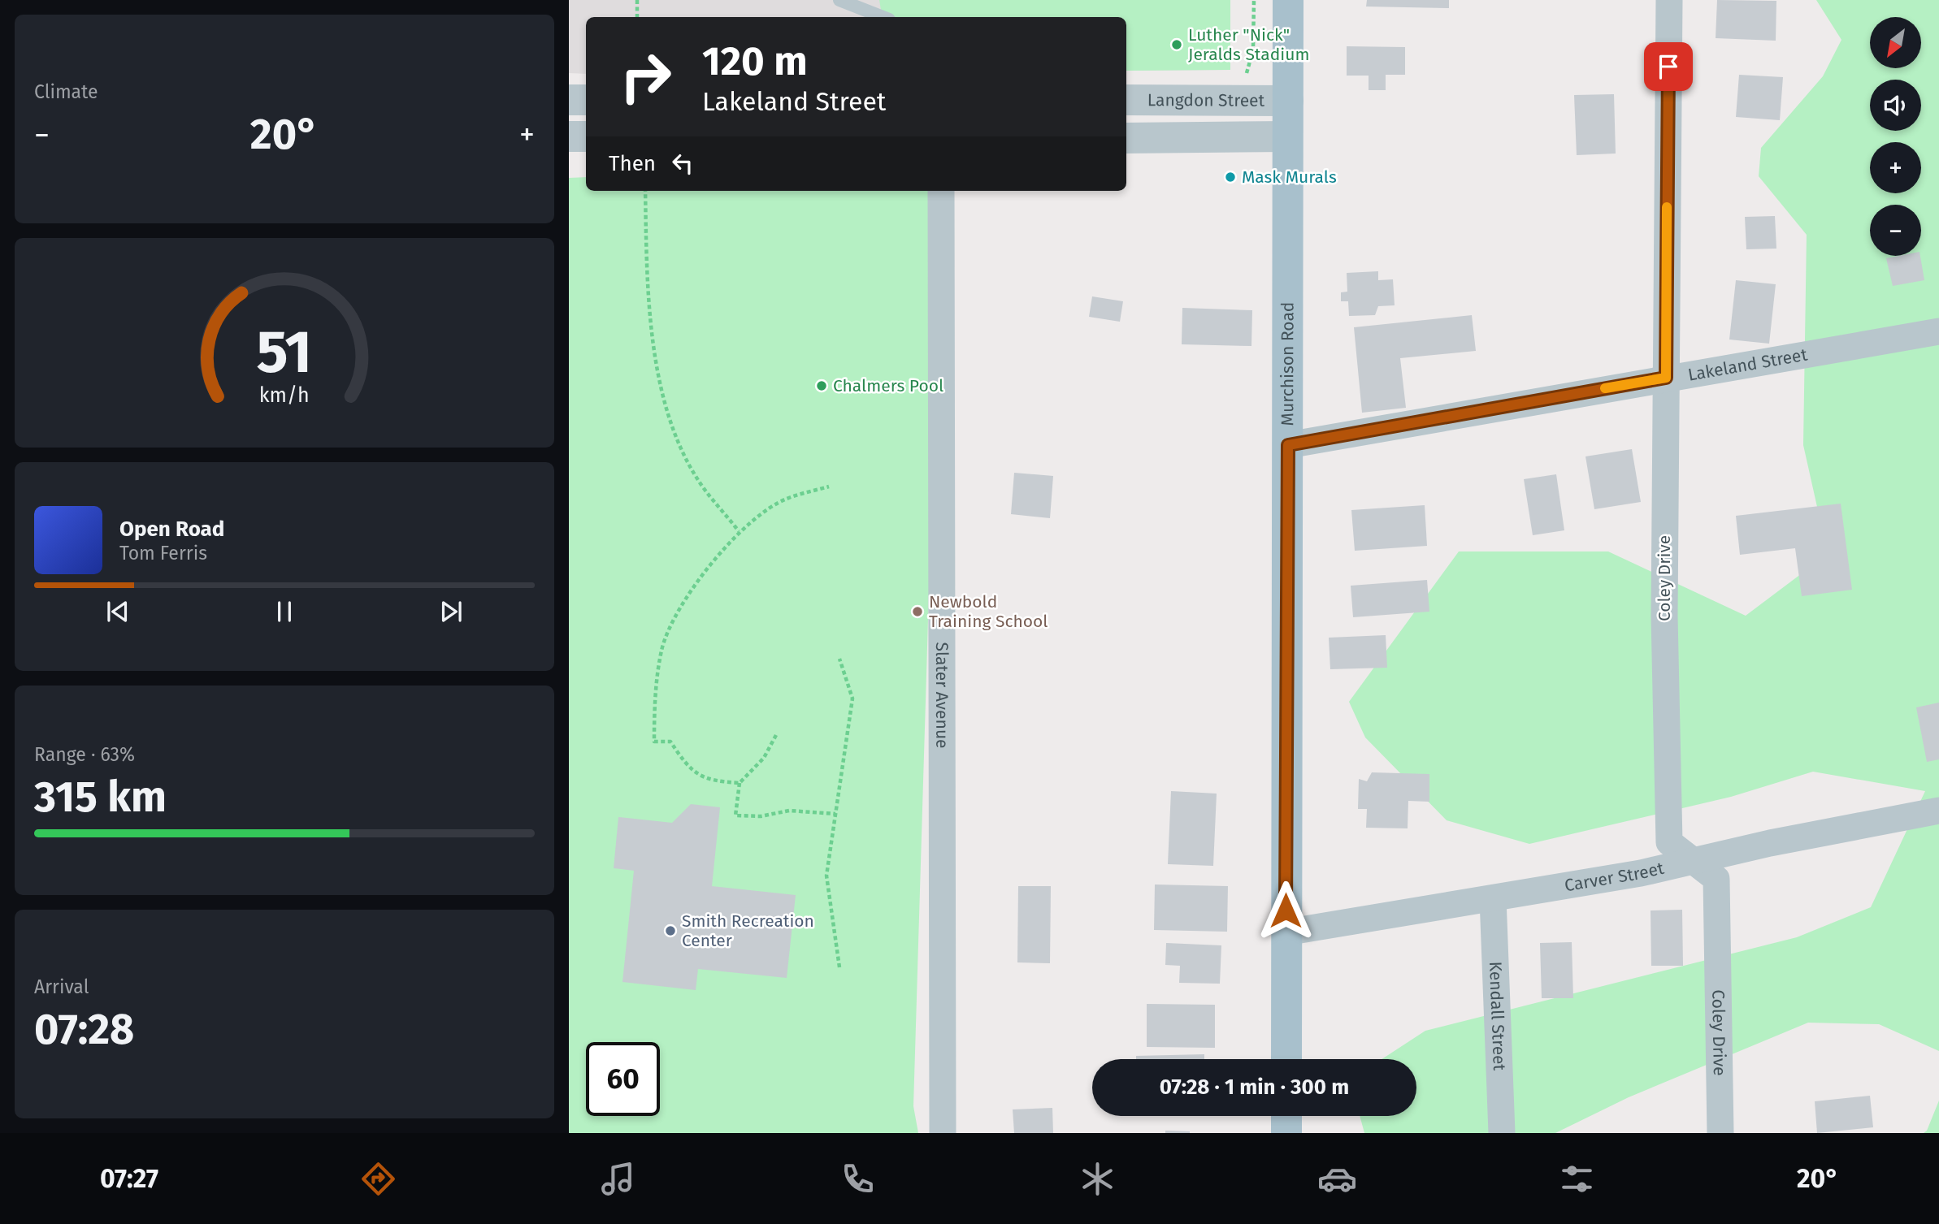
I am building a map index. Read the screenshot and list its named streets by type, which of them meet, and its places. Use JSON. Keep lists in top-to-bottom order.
{
  "streets": {
    "main road": ["Murchison Road"],
    "street": [
      "Langdon Street",
      "Lakeland Street",
      "Coley Drive",
      "Slater Avenue",
      "Carver Street",
      "Kendall Street"
    ]
  },
  "crossings": [
    ["Langdon Street", "Murchison Road"],
    ["Murchison Road", "Lakeland Street"],
    ["Murchison Road", "Carver Street"],
    ["Lakeland Street", "Coley Drive"],
    ["Coley Drive", "Carver Street"],
    ["Carver Street", "Kendall Street"]
  ],
  "places": [
    "Luther \"Nick\" Jeralds Stadium",
    "Mask Murals",
    "Chalmers Pool",
    "Newbold Training School",
    "Smith Recreation Center"
  ],
  "north": "bottom left",
  "page": {
    "tile": [
      "Climate",
      ["Range · 63%", "315 km"],
      ["Arrival", "07:28"]
    ],
    "map_buttons": ["+", "−"],
    "turn": ["120 m", "Lakeland Street"],
    "heat": ["−", "20°", "+"],
    "then": "Then",
    "song": ["Open Road", "Tom Ferris"],
    "limit": "60",
    "trip": "07:28 · 1 min · 300 m",
    "tabs": ["07:27", "20°"],
    "gauge": ["51", "km/h"]
  }
}
